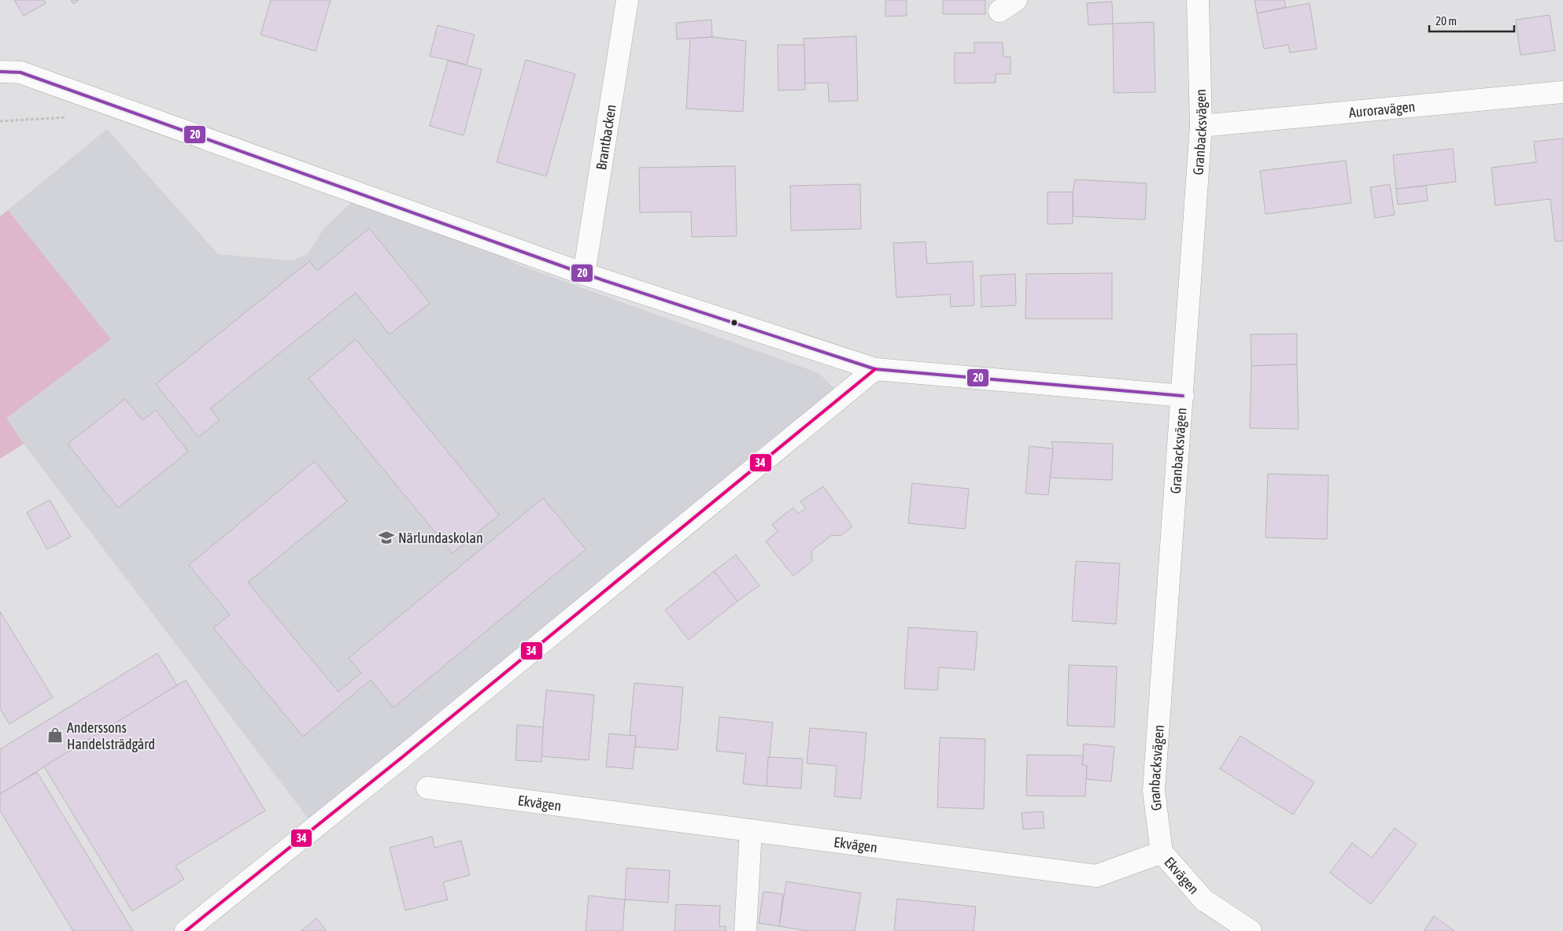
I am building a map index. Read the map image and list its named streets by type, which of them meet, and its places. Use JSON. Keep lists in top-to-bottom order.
{
  "streets": {
    "street": [
      "Auroravägen",
      "Granbacksvägen",
      "Brantbacken",
      "Ekvägen"
    ]
  },
  "crossings": [
    ["Auroravägen", "Granbacksvägen"],
    ["Granbacksvägen", "Ekvägen"]
  ],
  "places": {
    "school or university": ["Närlundaskolan"],
    "shop": ["Anderssons Handelsträdgård"]
  },
  "lines": ["transit line 20", "transit line 34"],
  "scale_bar": "20 m"
}
